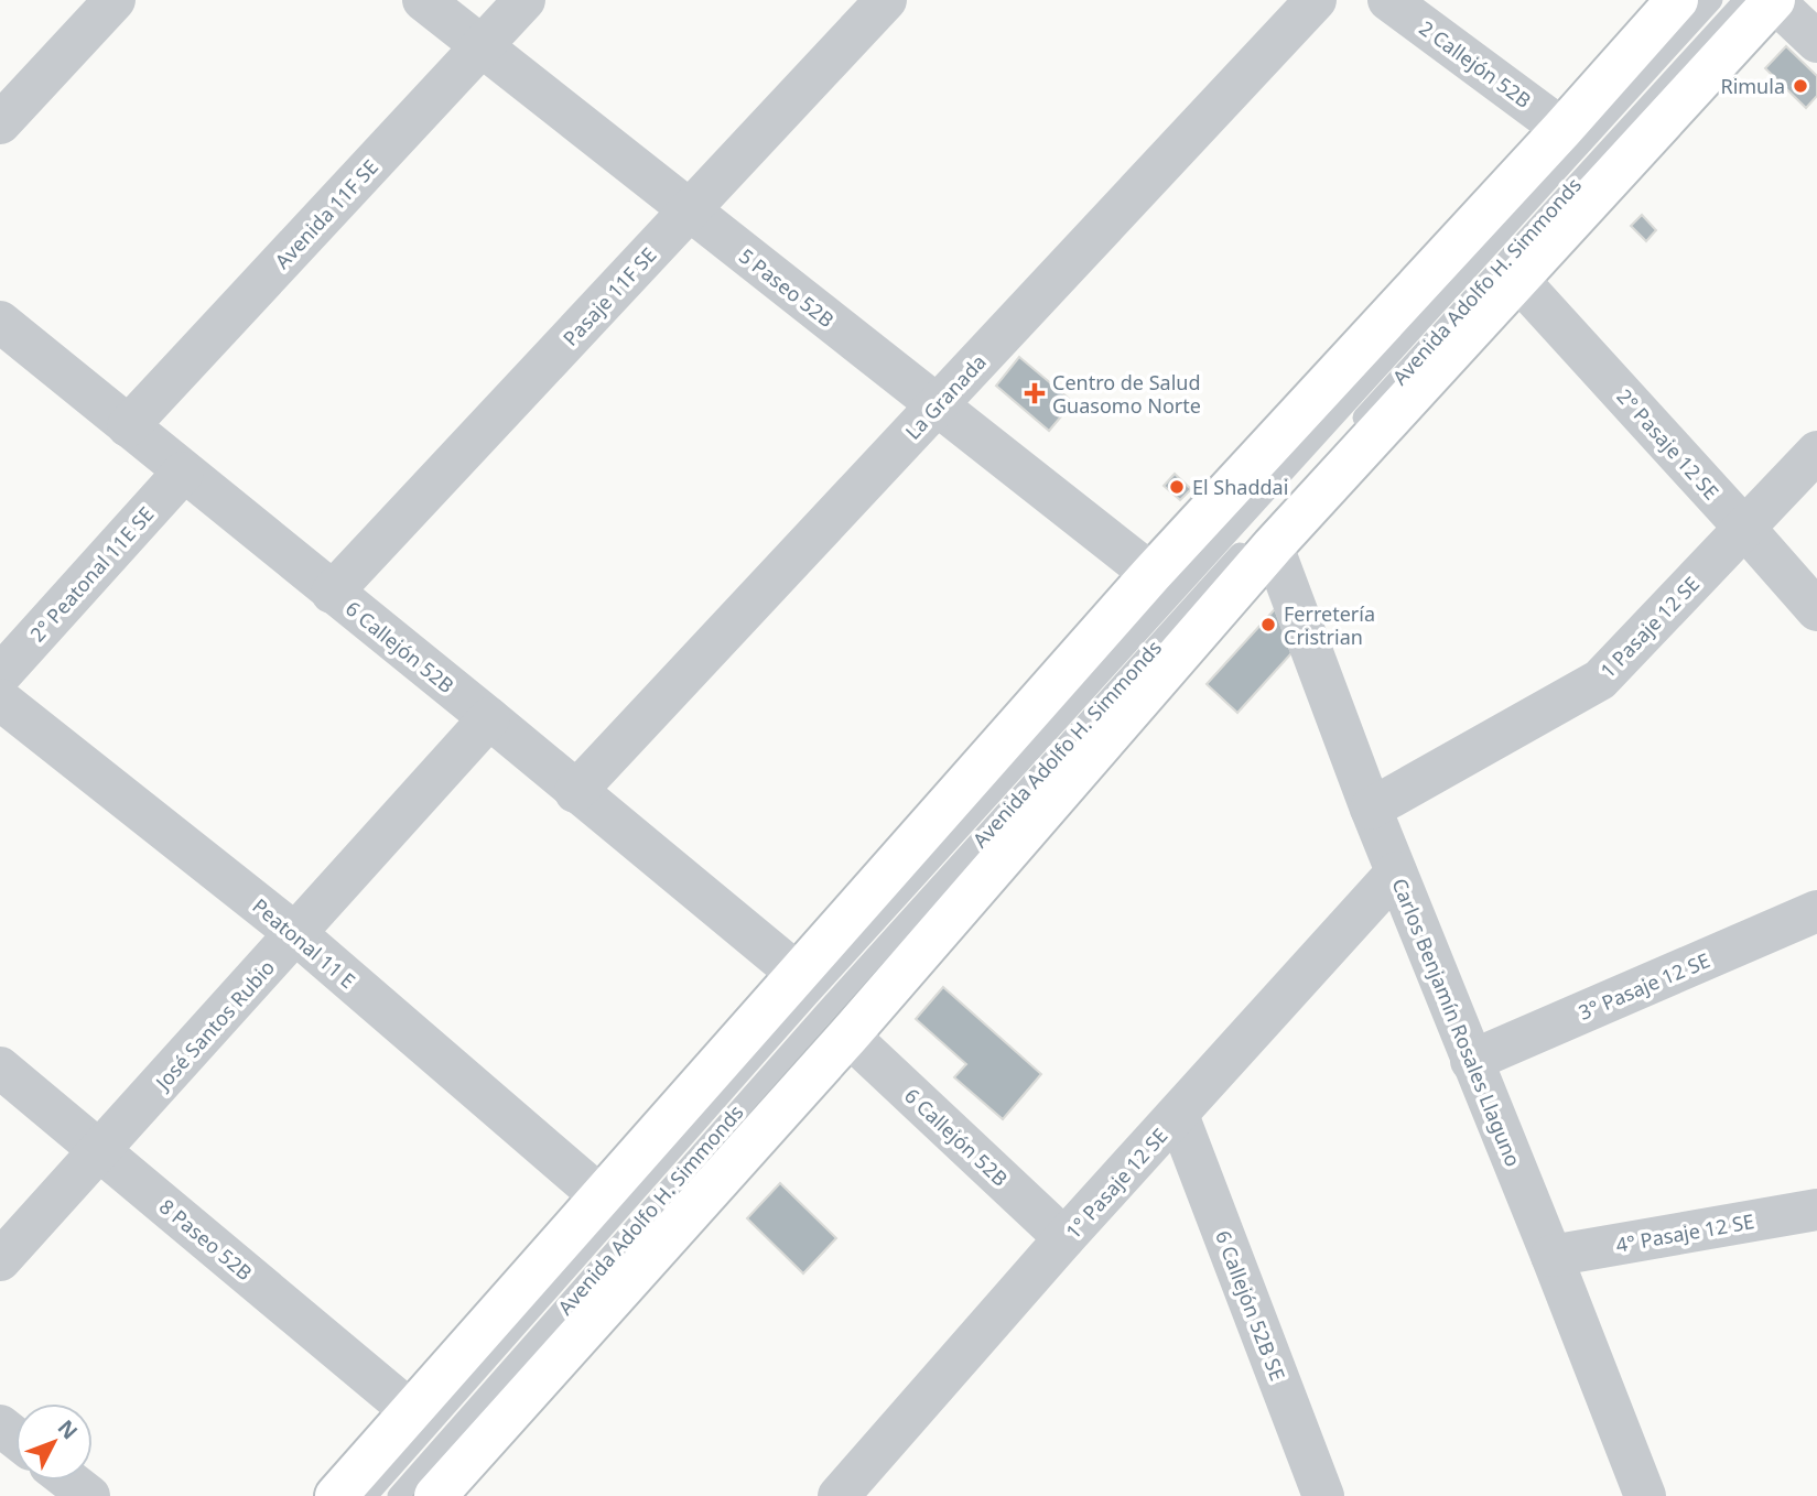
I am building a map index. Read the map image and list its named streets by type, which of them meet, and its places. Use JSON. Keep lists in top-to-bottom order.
{
  "streets": {
    "main road": ["Avenida Adolfo H. Simmonds"],
    "street": [
      "2 Callejón 52B",
      "Avenida 11F SE",
      "5 Paseo 52B",
      "Pasaje 11F SE",
      "La Granada",
      "2° Pasaje 12 SE",
      "2° Peatonal 11E SE",
      "1 Pasaje 12 SE",
      "6 Callejón 52B",
      "Peatonal 11 E",
      "3° Pasaje 12 SE",
      "Carlos Benjamín Rosales Llaguno",
      "José Santos Rubio",
      "1° Pasaje 12 SE",
      "4° Pasaje 12 SE",
      "8 Paseo 52B",
      "6 Callejón 52B SE"
    ]
  },
  "crossings": [
    ["Avenida 11F SE", "5 Paseo 52B"],
    ["Avenida 11F SE", "6 Callejón 52B"],
    ["Avenida Adolfo H. Simmonds", "2° Pasaje 12 SE"],
    ["Avenida Adolfo H. Simmonds", "6 Callejón 52B"],
    ["Avenida Adolfo H. Simmonds", "Carlos Benjamín Rosales Llaguno"],
    ["5 Paseo 52B", "Pasaje 11F SE"],
    ["5 Paseo 52B", "La Granada"],
    ["Pasaje 11F SE", "6 Callejón 52B"],
    ["La Granada", "6 Callejón 52B"],
    ["2° Pasaje 12 SE", "1 Pasaje 12 SE"],
    ["2° Peatonal 11E SE", "6 Callejón 52B"],
    ["1 Pasaje 12 SE", "Carlos Benjamín Rosales Llaguno"],
    ["6 Callejón 52B", "José Santos Rubio"],
    ["6 Callejón 52B", "1° Pasaje 12 SE"],
    ["Peatonal 11 E", "José Santos Rubio"],
    ["3° Pasaje 12 SE", "Carlos Benjamín Rosales Llaguno"],
    ["Carlos Benjamín Rosales Llaguno", "1° Pasaje 12 SE"],
    ["Carlos Benjamín Rosales Llaguno", "4° Pasaje 12 SE"],
    ["José Santos Rubio", "8 Paseo 52B"],
    ["1° Pasaje 12 SE", "6 Callejón 52B SE"]
  ],
  "places": {
    "other": ["Rimula", "El Shaddai", "Ferretería Cristrian"],
    "health": ["Centro de Salud Guasomo Norte"]
  },
  "north": "top right"
}
